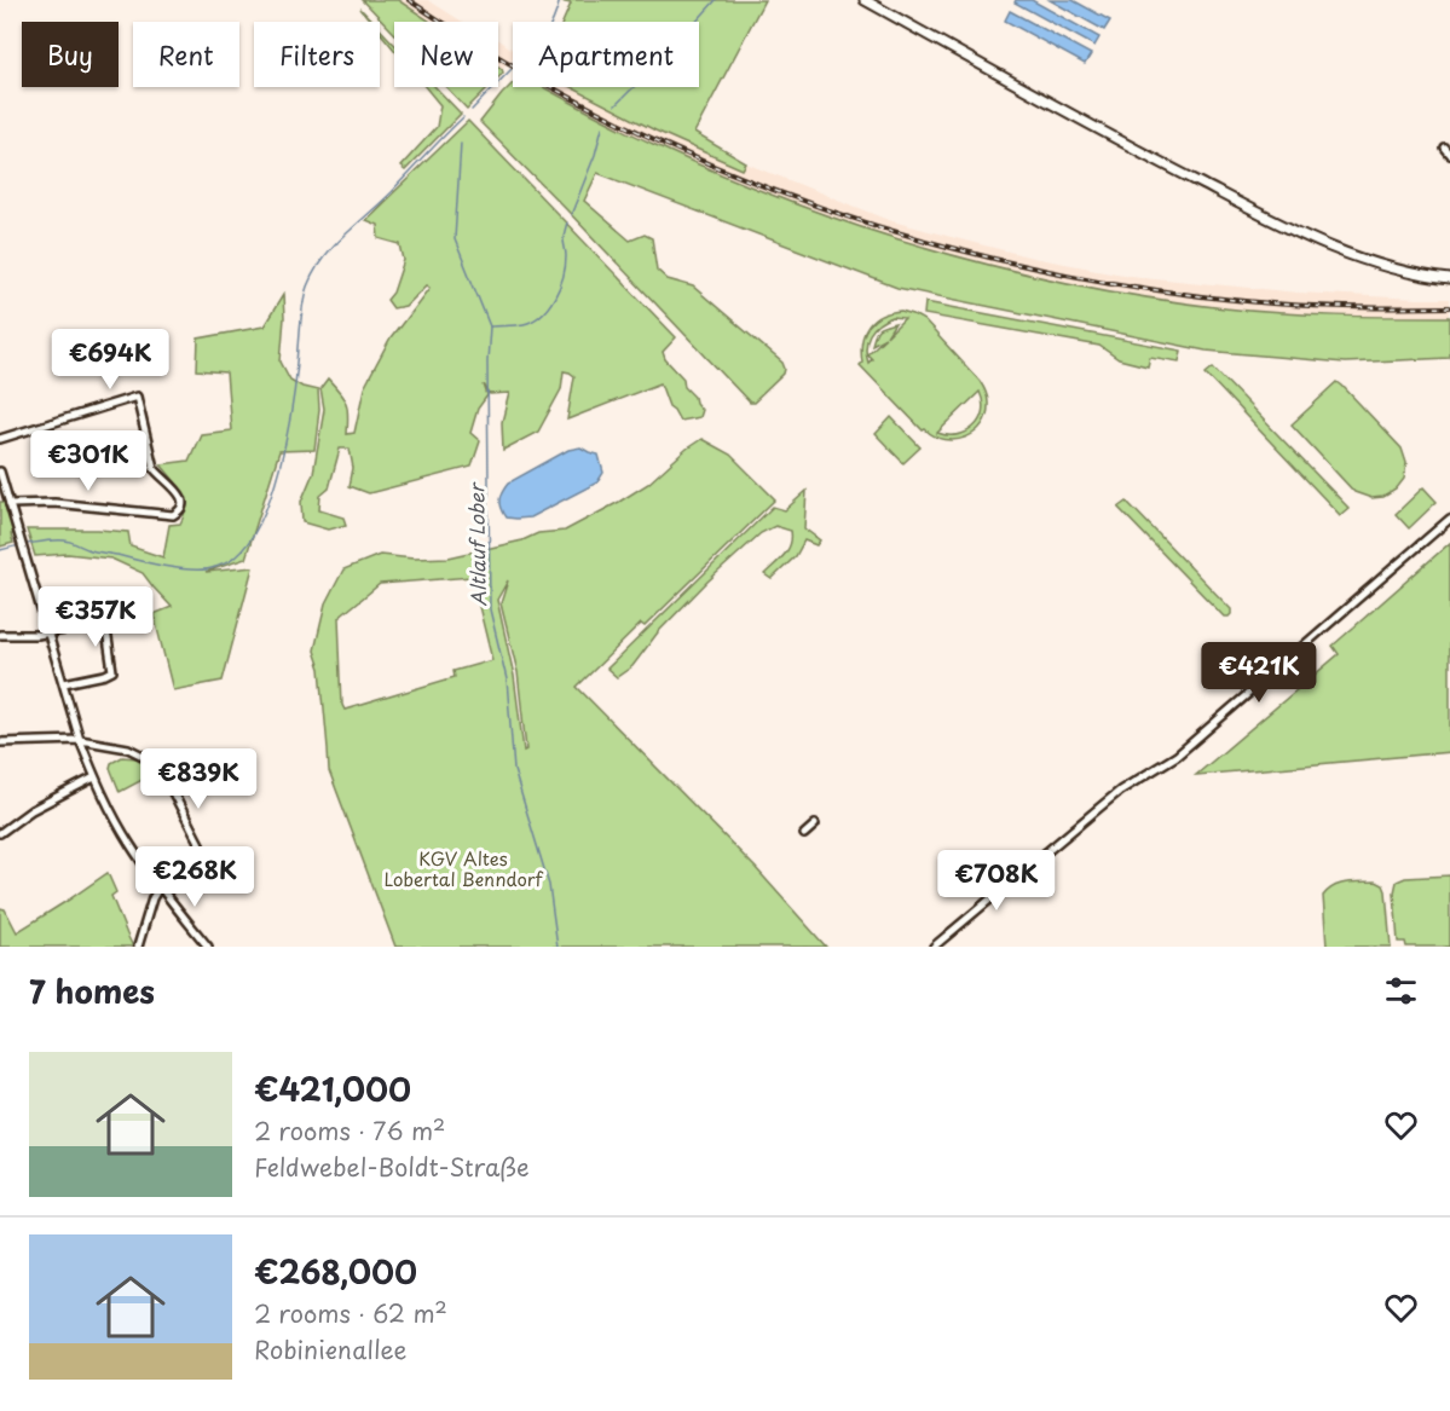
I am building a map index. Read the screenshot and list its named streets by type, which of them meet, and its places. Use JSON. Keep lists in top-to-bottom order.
{
  "water": ["Altlauf Lober"],
  "parks": ["KGV Altes Lobertal Benndorf"],
  "page": {
    "chip": [
      "Buy",
      "Rent",
      "Filters",
      "New",
      "Apartment"
    ],
    "price": [
      "€694K",
      "€301K",
      "€357K",
      "€421K",
      "€839K",
      "€268K",
      "€708K"
    ],
    "heading": "7 homes",
    "list": [
      {
        "name": "€421,000",
        "note": "2 rooms · 76 m² · Feldwebel-Boldt-Straße"
      },
      {
        "name": "€268,000",
        "note": "2 rooms · 62 m² · Robinienallee"
      }
    ]
  }
}
